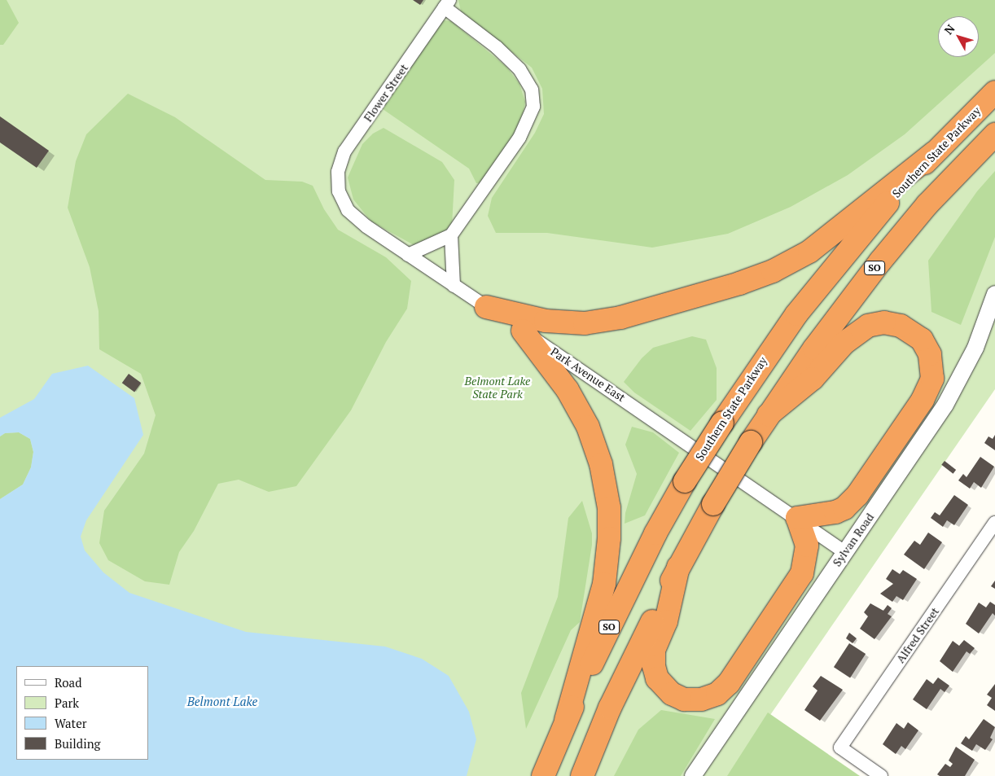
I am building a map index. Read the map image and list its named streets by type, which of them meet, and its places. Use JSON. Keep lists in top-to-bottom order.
{
  "streets": {
    "highway": ["Southern State Parkway", "SO"],
    "street": [
      "Flower Street",
      "Park Avenue East",
      "Sylvan Road",
      "Alfred Street"
    ]
  },
  "crossings": [
    ["Flower Street", "Park Avenue East"],
    ["Park Avenue East", "Sylvan Road"]
  ],
  "water": ["Belmont Lake"],
  "parks": ["Belmont Lake State Park"],
  "legend": [
    "Road",
    "Park",
    "Water",
    "Building"
  ],
  "north": "top left"
}
